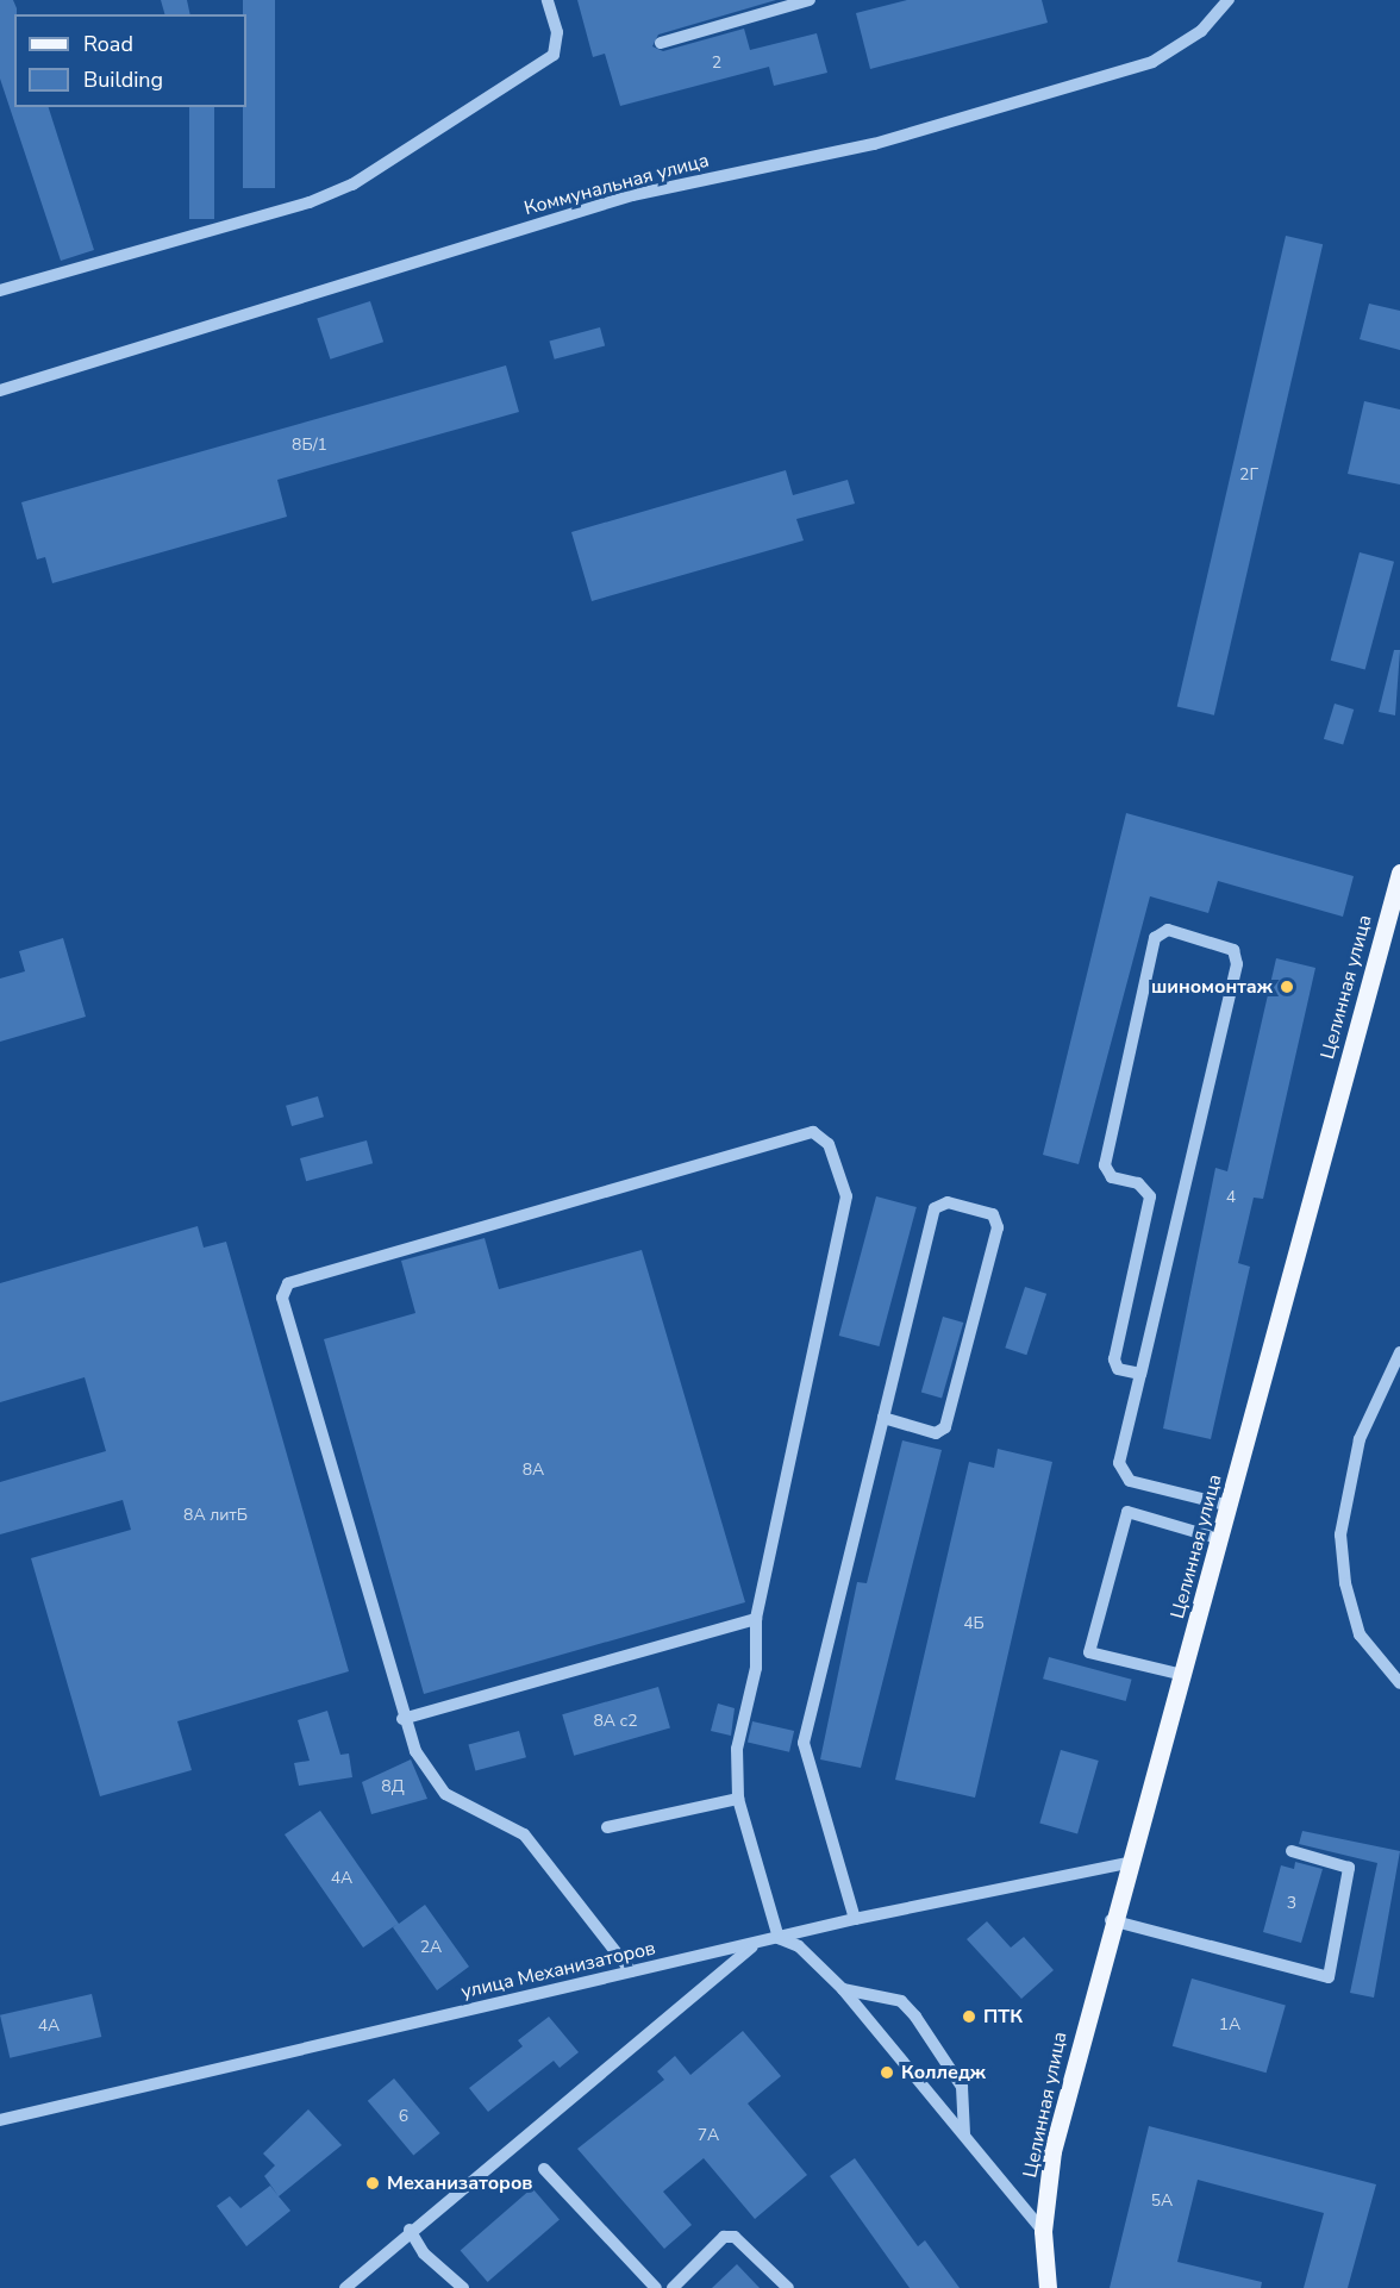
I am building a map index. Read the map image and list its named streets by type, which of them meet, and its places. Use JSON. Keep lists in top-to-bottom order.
{
  "streets": {
    "main road": ["Целинная улица"],
    "street": ["Коммунальная улица", "улица Механизаторов"]
  },
  "crossings": [
    ["Целинная улица", "улица Механизаторов"]
  ],
  "places": [
    "шиномонтаж",
    "ПТК",
    "Колледж",
    "Механизаторов"
  ],
  "house_numbers": [
    "2",
    "8Б/1",
    "2Г",
    "4",
    "8А",
    "8А литБ",
    "4Б",
    "8А с2",
    "8Д",
    "4А",
    "3",
    "2А",
    "1А",
    "4А",
    "6",
    "7А",
    "5А"
  ],
  "legend": ["Road", "Building"]
}
